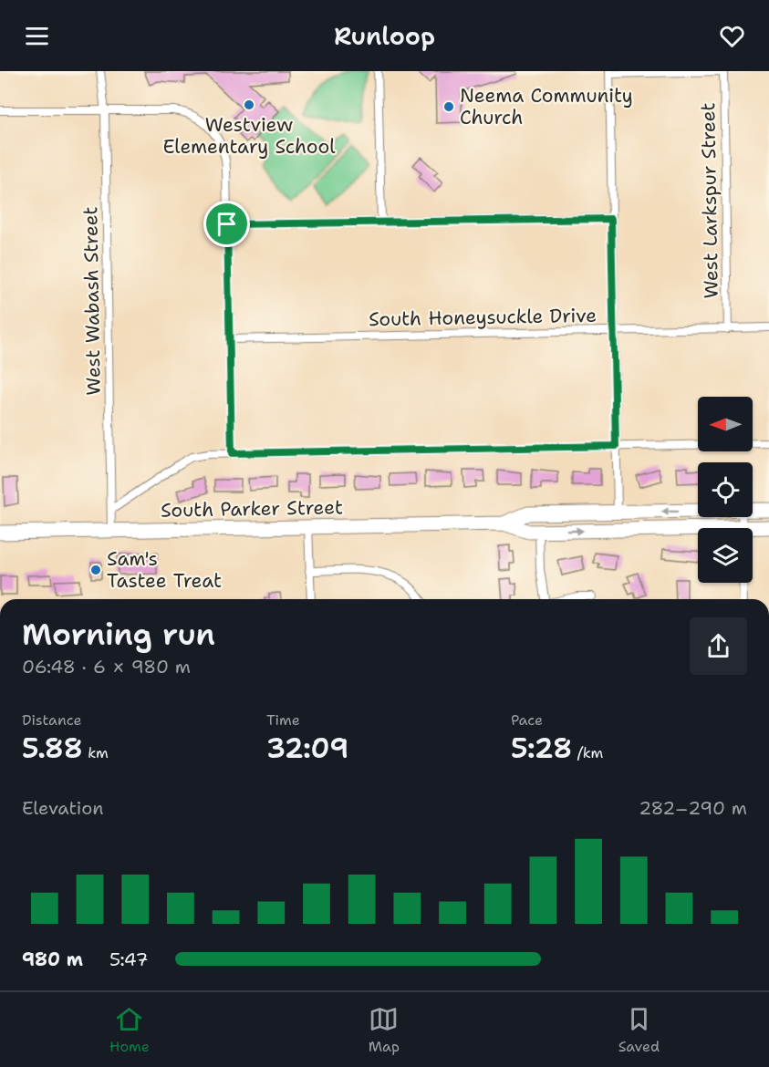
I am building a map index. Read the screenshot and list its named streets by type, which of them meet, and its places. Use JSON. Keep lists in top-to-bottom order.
{
  "streets": {
    "highway": ["South Parker Street"],
    "street": ["West Larkspur Street", "West Wabash Street", "South Honeysuckle Drive"]
  },
  "crossings": [
    ["West Larkspur Street", "South Honeysuckle Drive"],
    ["West Wabash Street", "South Parker Street"]
  ],
  "places": ["Westview Elementary School", "Neema Community Church", "Sam's Tastee Treat"],
  "north": "left",
  "page": {
    "header": "Runloop",
    "heading": ["Morning run", "06:48 · 6 × 980 m"],
    "stats": [
      ["Distance", "5.88 km"],
      ["Time", "32:09"],
      ["Pace", "5:28 /km"]
    ],
    "chart": ["Elevation", "282–290 m"],
    "list": [
      {
        "name": "980 m",
        "note": "5:47"
      }
    ],
    "tabs": ["Home", "Map", "Saved"]
  }
}
